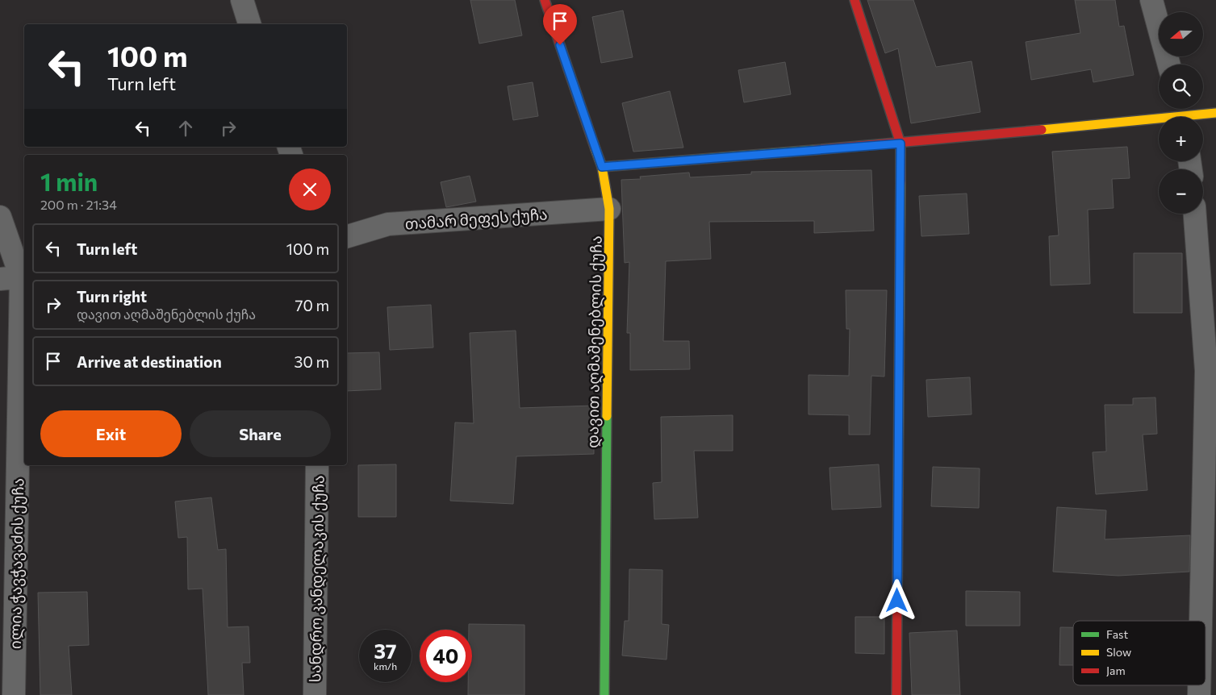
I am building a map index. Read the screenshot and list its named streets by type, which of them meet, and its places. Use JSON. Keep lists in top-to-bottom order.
{
  "streets": {
    "street": [
      "თამარ მეფეს ქუჩა",
      "დავით აღმაშენებლის ქუჩა",
      "ილია ჭავჭავაძის ქუჩა",
      "სანდრო კანდელაკის ქუჩა"
    ]
  },
  "crossings": [
    ["თამარ მეფეს ქუჩა", "დავით აღმაშენებლის ქუჩა"]
  ],
  "legend": ["Fast", "Slow", "Jam"],
  "north": "left",
  "page": {
    "map_buttons": ["+", "−"],
    "turn": ["100 m", "Turn left"],
    "heading": ["1 min", "200 m · 21:34"],
    "list": [
      {
        "name": "Turn left",
        "value": "100 m"
      },
      {
        "name": "Turn right",
        "note": "დავით აღმაშენებლის ქუჩა",
        "value": "70 m"
      },
      {
        "name": "Arrive at destination",
        "value": "30 m"
      }
    ],
    "buttons": ["Exit", "Share"],
    "speed": "37 km/h",
    "limit": "40"
  }
}
